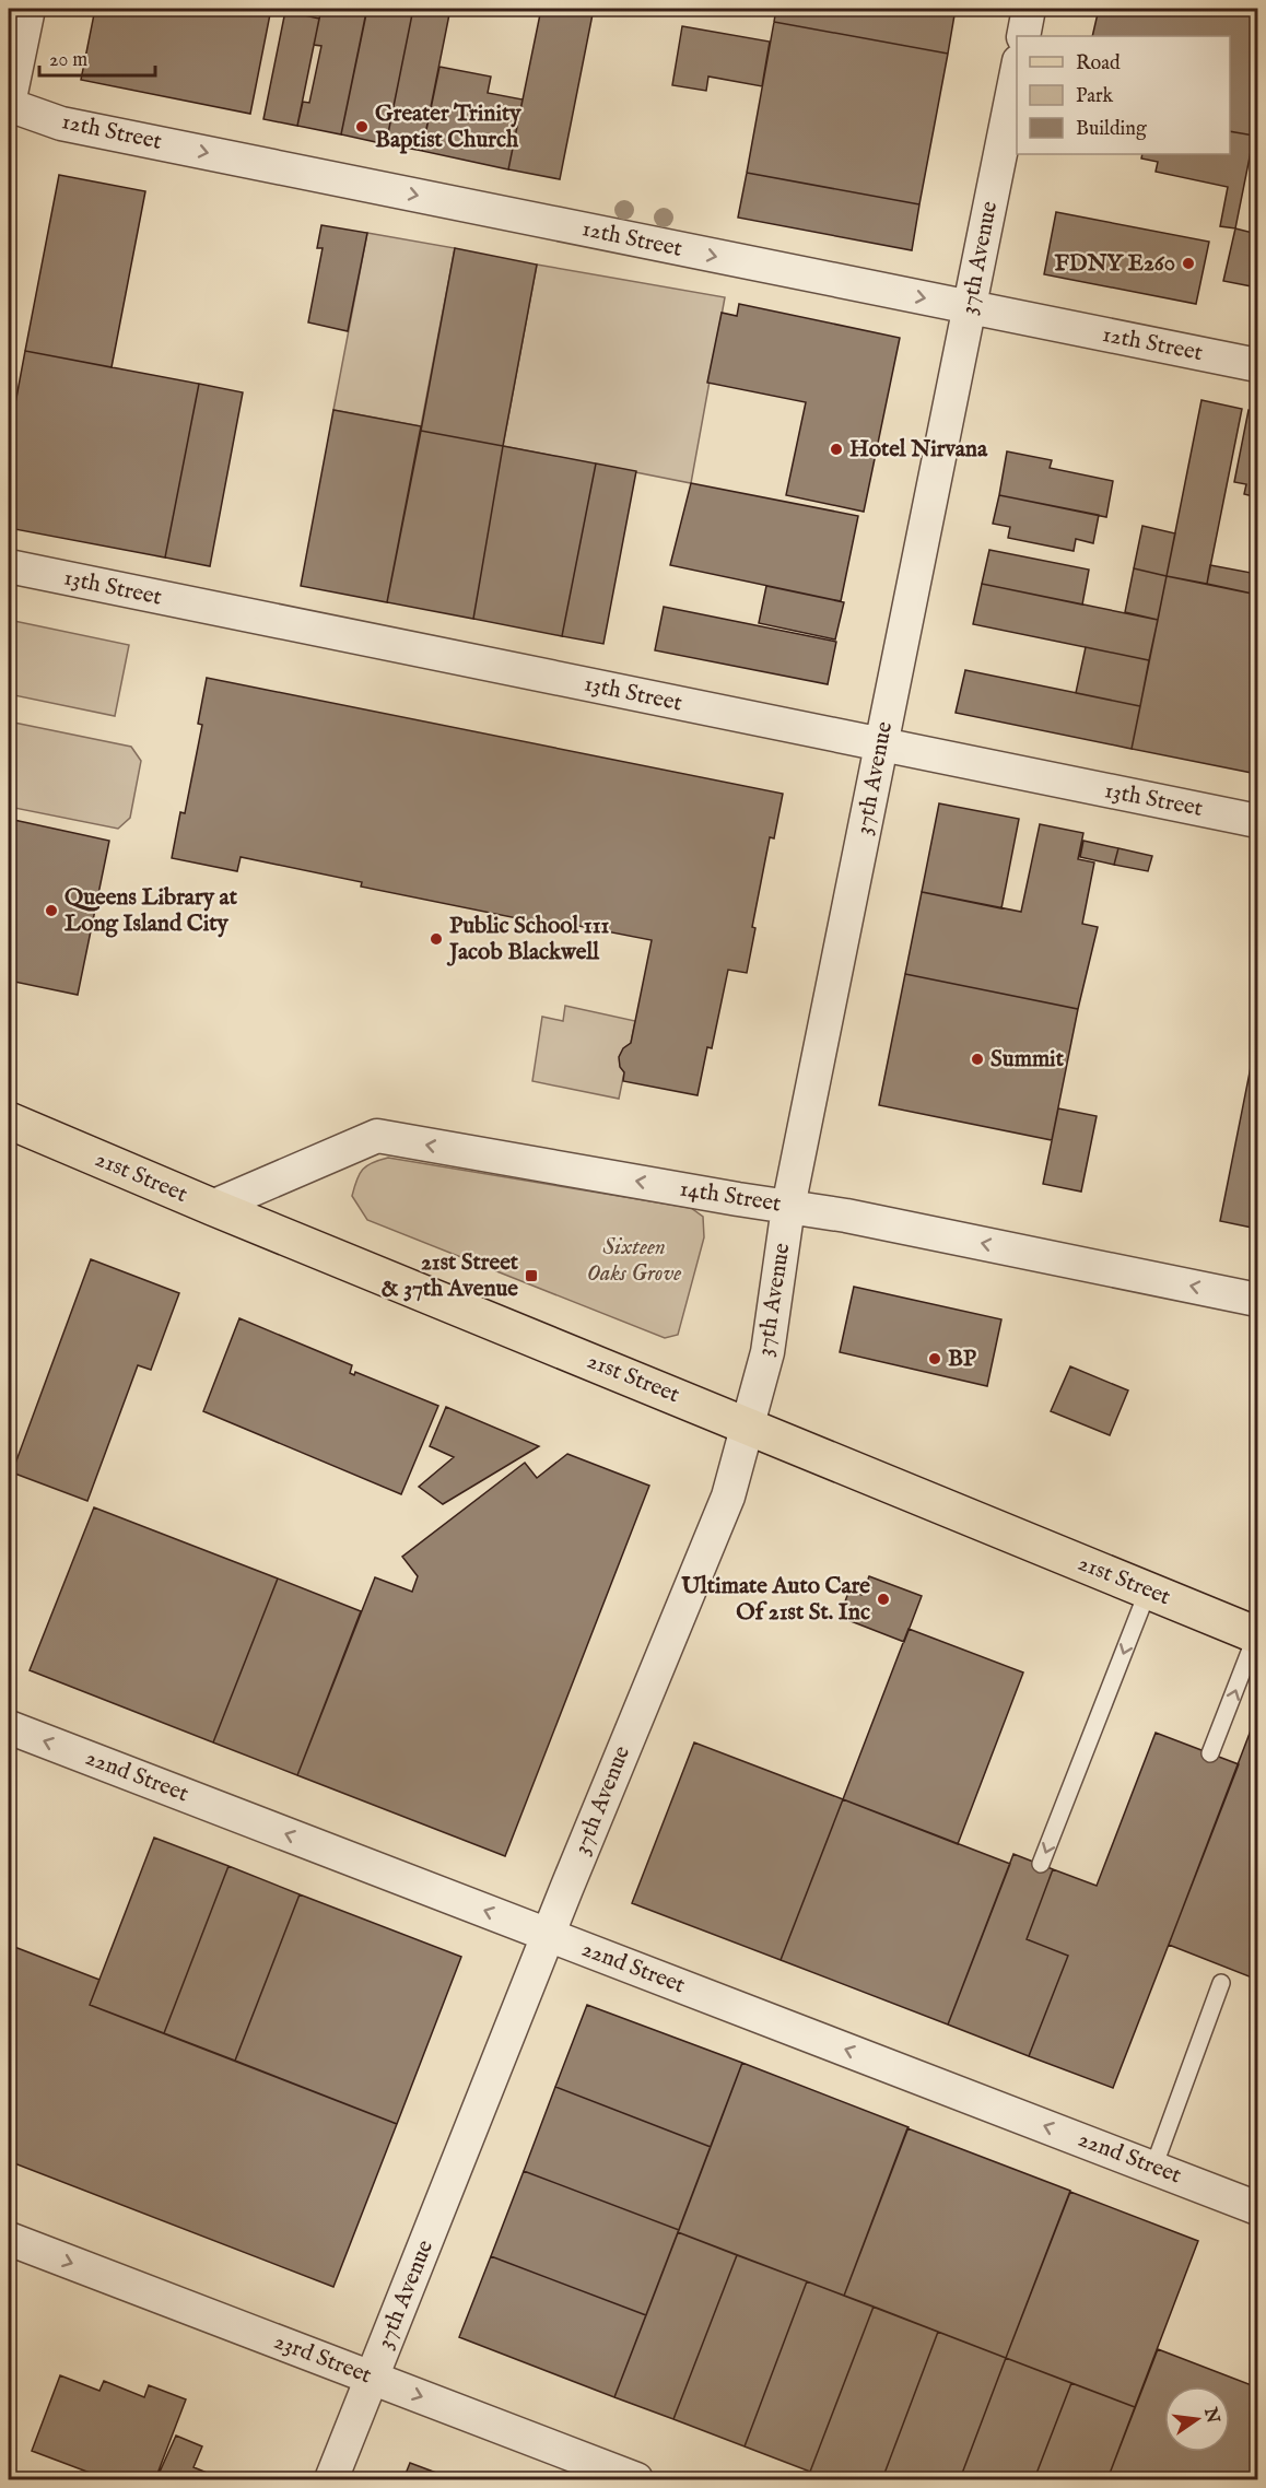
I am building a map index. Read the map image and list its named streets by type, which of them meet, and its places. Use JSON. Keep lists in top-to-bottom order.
{
  "streets": {
    "main road": ["21st Street"],
    "street": [
      "12th Street",
      "37th Avenue",
      "13th Street",
      "14th Street",
      "22nd Street",
      "23rd Street"
    ]
  },
  "crossings": [
    ["12th Street", "37th Avenue"],
    ["37th Avenue", "13th Street"],
    ["37th Avenue", "21st Street"],
    ["37th Avenue", "14th Street"],
    ["37th Avenue", "22nd Street"],
    ["37th Avenue", "23rd Street"],
    ["21st Street", "14th Street"]
  ],
  "one_way": [
    "12th Street",
    "14th Street",
    "22nd Street",
    "23rd Street"
  ],
  "parks": ["Sixteen Oaks Grove"],
  "places": {
    "other": [
      "Greater Trinity Baptist Church",
      "FDNY E260",
      "Hotel Nirvana",
      "Queens Library at Long Island City",
      "Public School 111 Jacob Blackwell",
      "Summit",
      "BP",
      "Ultimate Auto Care Of 21st St. Inc"
    ],
    "transit": ["21st Street & 37th Avenue"]
  },
  "legend": ["Road", "Park", "Building"],
  "scale_bar": "20 m",
  "north": "right"
}
